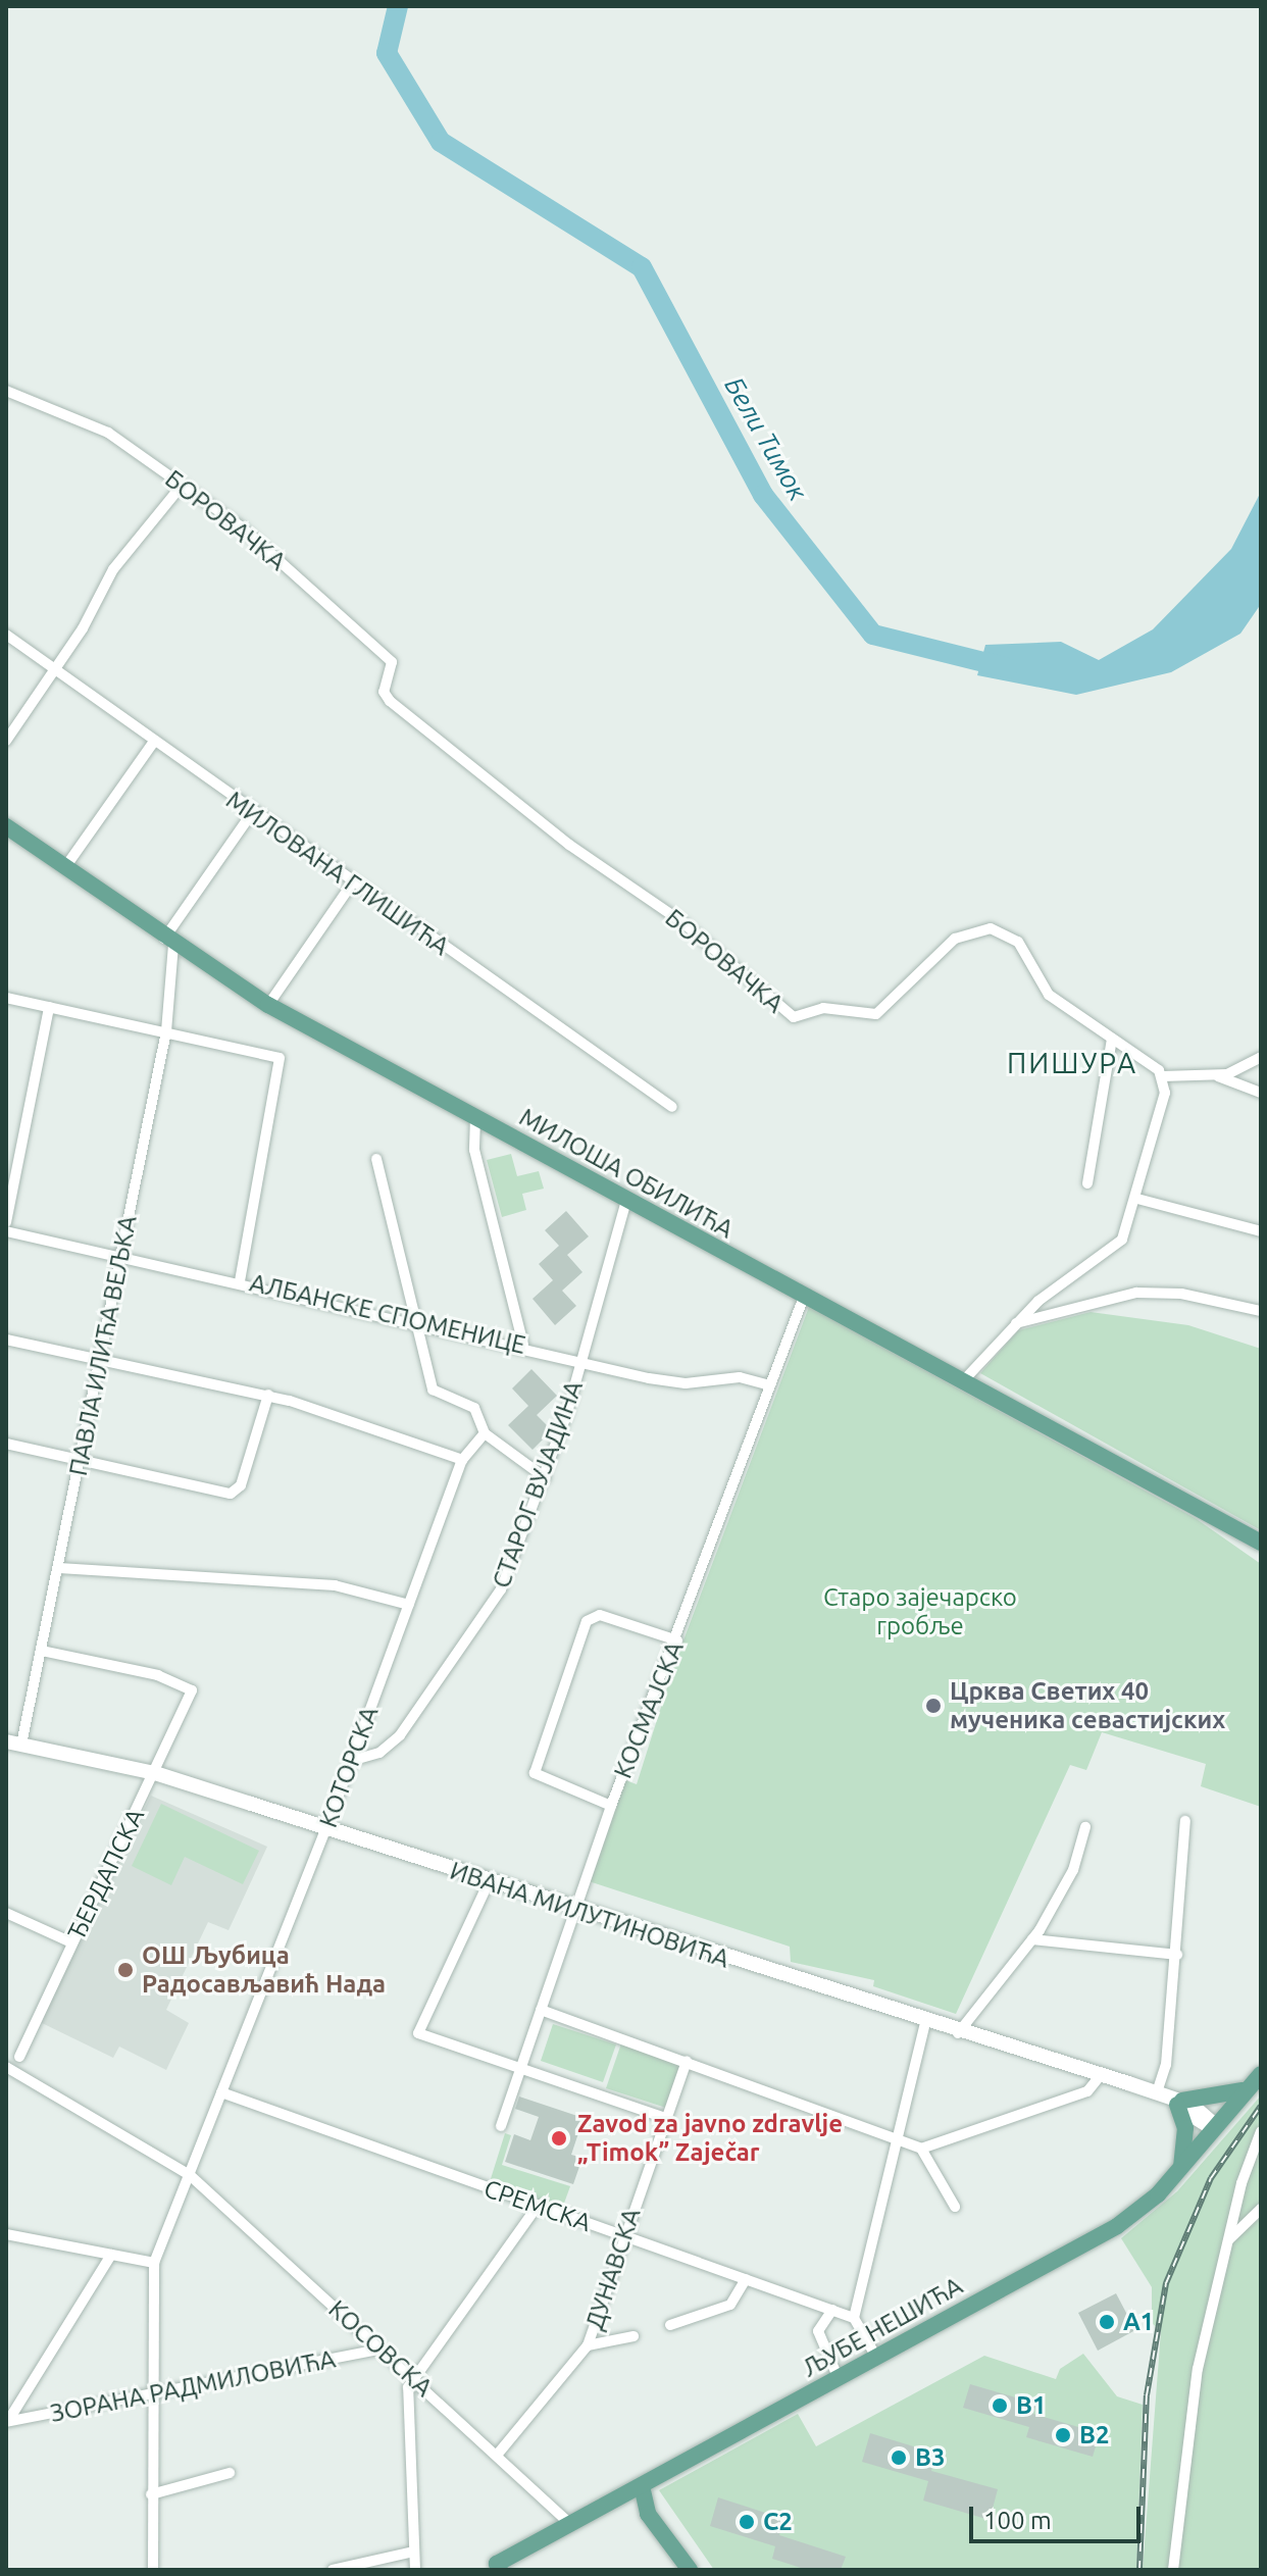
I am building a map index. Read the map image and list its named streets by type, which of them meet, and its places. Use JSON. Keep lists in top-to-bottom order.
{
  "streets": {
    "main road": ["МИЛОША ОБИЛИЋА", "ЉУБЕ НЕШИЋА"],
    "street": [
      "БОРОВАЧКА",
      "МИЛОВАНА ГЛИШИЋА",
      "АЛБАНСКЕ СПОМЕНИЦЕ",
      "ПАВЛА ИЛИЋА ВЕЉКА",
      "СТАРОГ ВУЈАДИНА",
      "КОСМАЈСКА",
      "КОТОРСКА",
      "ЂЕРДАПСКА",
      "ИВАНА МИЛУТИНОВИЋА",
      "СРЕМСКА",
      "ДУНАВСКА",
      "КОСОВСКА",
      "ЗОРАНА РАДМИЛОВИЋА"
    ]
  },
  "crossings": [
    ["МИЛОША ОБИЛИЋА", "ПАВЛА ИЛИЋА ВЕЉКА"],
    ["МИЛОША ОБИЛИЋА", "СТАРОГ ВУЈАДИНА"],
    ["МИЛОША ОБИЛИЋА", "КОСМАЈСКА"],
    ["АЛБАНСКЕ СПОМЕНИЦЕ", "ПАВЛА ИЛИЋА ВЕЉКА"],
    ["АЛБАНСКЕ СПОМЕНИЦЕ", "СТАРОГ ВУЈАДИНА"],
    ["АЛБАНСКЕ СПОМЕНИЦЕ", "КОСМАЈСКА"],
    ["ПАВЛА ИЛИЋА ВЕЉКА", "ЂЕРДАПСКА"],
    ["ПАВЛА ИЛИЋА ВЕЉКА", "ИВАНА МИЛУТИНОВИЋА"],
    ["СТАРОГ ВУЈАДИНА", "КОТОРСКА"],
    ["КОСМАЈСКА", "ИВАНА МИЛУТИНОВИЋА"],
    ["КОТОРСКА", "ИВАНА МИЛУТИНОВИЋА"],
    ["КОТОРСКА", "СРЕМСКА"],
    ["КОТОРСКА", "КОСОВСКА"],
    ["ЂЕРДАПСКА", "ИВАНА МИЛУТИНОВИЋА"],
    ["ИВАНА МИЛУТИНОВИЋА", "ЉУБЕ НЕШИЋА"],
    ["СРЕМСКА", "ДУНАВСКА"],
    ["ДУНАВСКА", "КОСОВСКА"],
    ["ЉУБЕ НЕШИЋА", "КОСОВСКА"],
    ["КОСОВСКА", "ЗОРАНА РАДМИЛОВИЋА"]
  ],
  "districts": ["ПИШУРА"],
  "water": ["Бели Тимок"],
  "parks": ["Старо зајечарско гробље"],
  "places": [
    "Црква Светих 40 мученика севастијских",
    "ОШ Љубица Радосављавић Нада",
    "Zavod za javno zdravlje „Timok” Zaječar",
    "A1",
    "B1",
    "B2",
    "B3",
    "C2"
  ],
  "scale_bar": "100 m"
}
